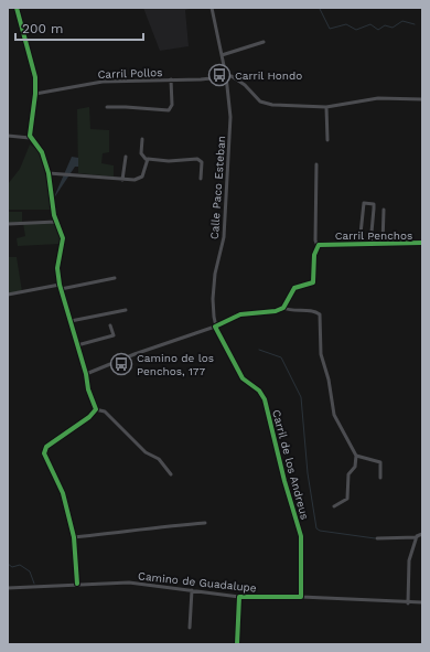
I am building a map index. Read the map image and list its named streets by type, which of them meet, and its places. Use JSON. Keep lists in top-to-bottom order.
{
  "streets": {
    "street": [
      "Carril Pollos",
      "Calle Paco Esteban",
      "Carril Penchos",
      "Carril de los Andreus",
      "Camino de Guadalupe"
    ]
  },
  "crossings": [
    ["Carril Pollos", "Calle Paco Esteban"],
    ["Calle Paco Esteban", "Carril de los Andreus"],
    ["Carril de los Andreus", "Camino de Guadalupe"]
  ],
  "places": {
    "bus stop": ["Carril Hondo", "Camino de los Penchos, 177"]
  },
  "scale_bar": "200 m"
}
